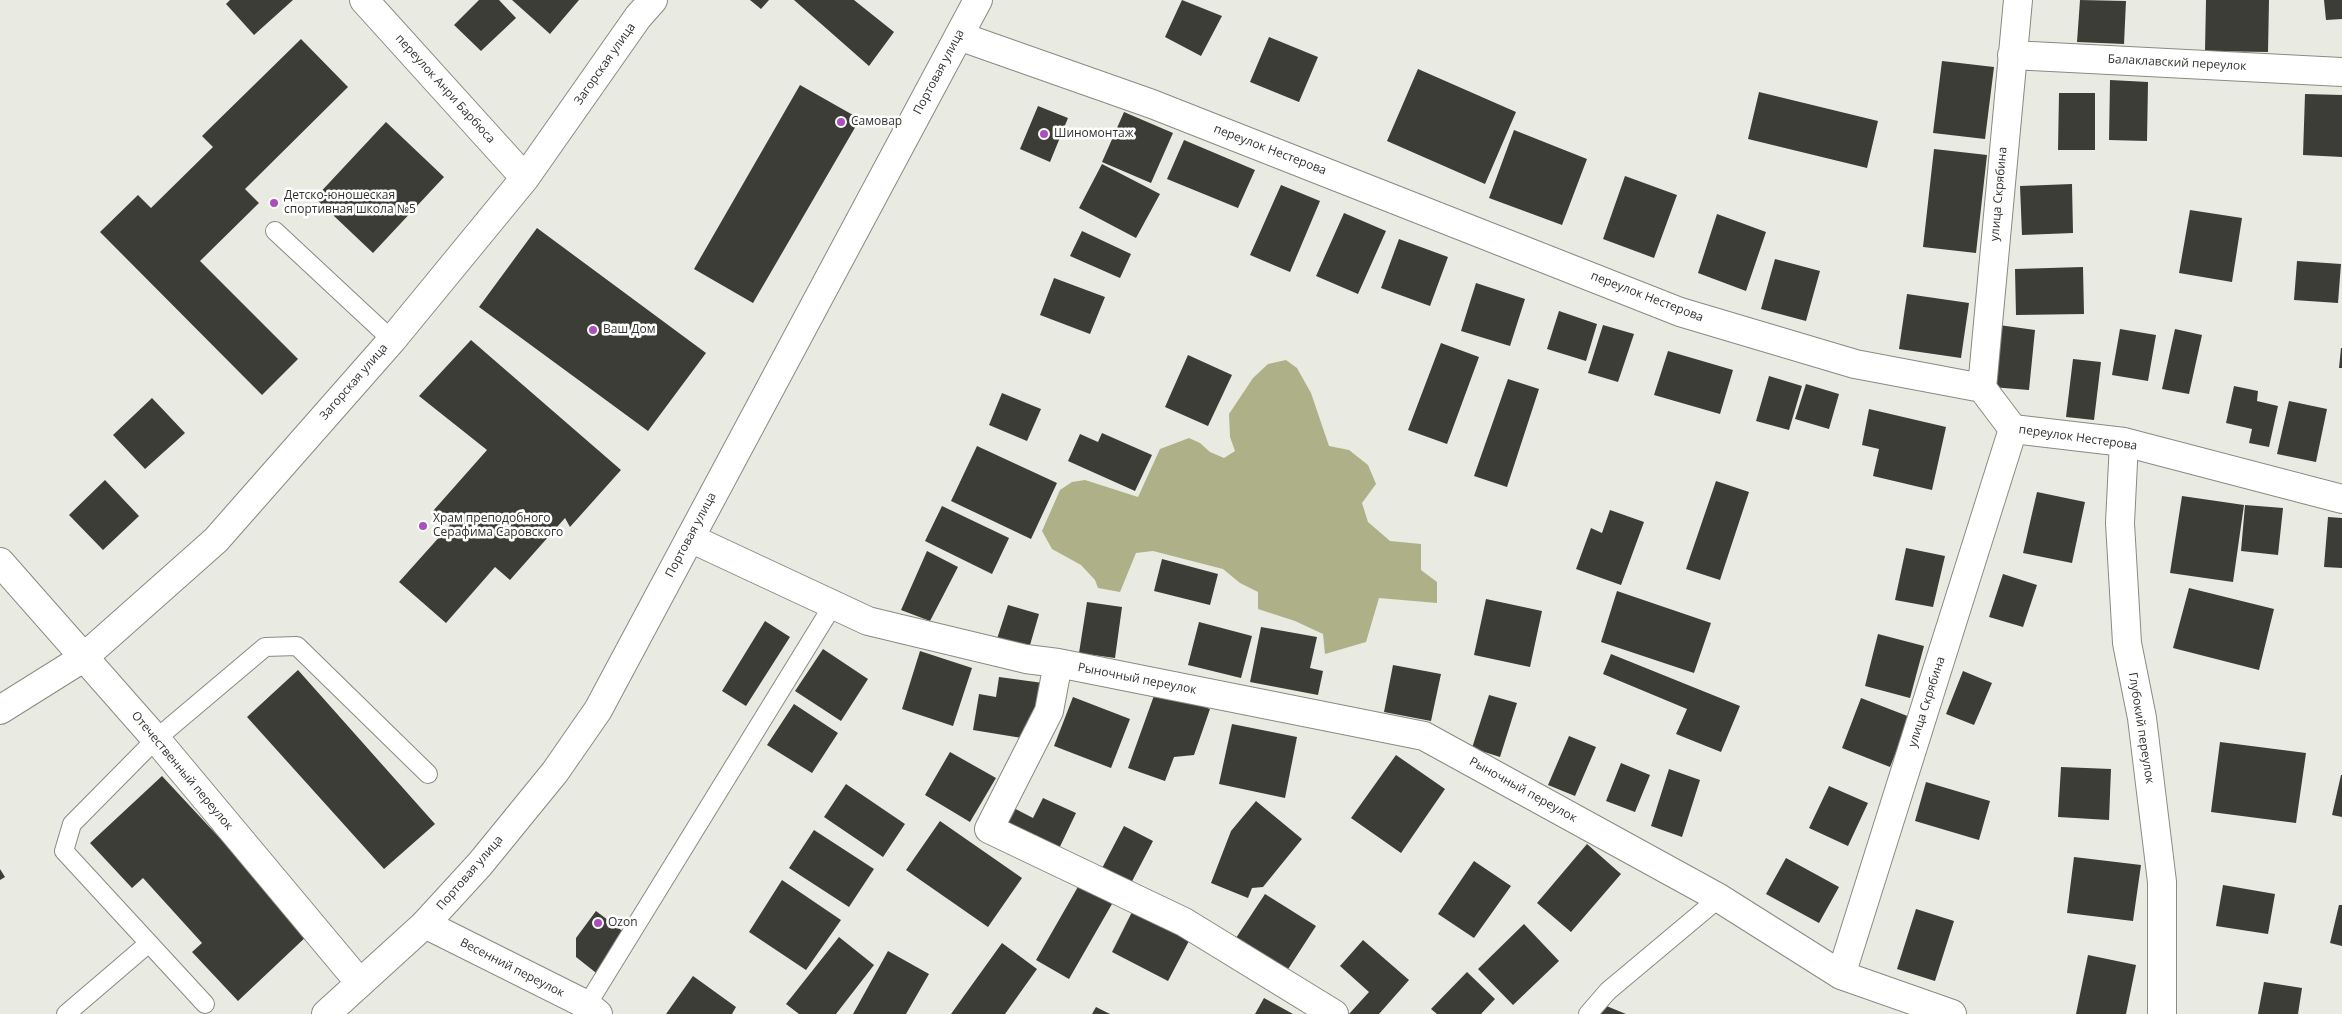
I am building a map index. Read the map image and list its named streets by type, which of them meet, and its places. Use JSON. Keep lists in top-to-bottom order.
{
  "streets": {
    "street": [
      "Балаклавский переулок",
      "Загорская улица",
      "Портовая улица",
      "переулок Анри Барбюса",
      "переулок Нестерова",
      "улица Скрябина",
      "Рыночный переулок",
      "Глубокий переулок",
      "Отечественный переулок",
      "Весенний переулок"
    ]
  },
  "crossings": [
    ["Балаклавский переулок", "улица Скрябина"],
    ["Загорская улица", "переулок Анри Барбюса"],
    ["Загорская улица", "Отечественный переулок"],
    ["Портовая улица", "переулок Нестерова"],
    ["Портовая улица", "Рыночный переулок"],
    ["Портовая улица", "Отечественный переулок"],
    ["Портовая улица", "Весенний переулок"],
    ["переулок Нестерова", "улица Скрябина"],
    ["переулок Нестерова", "Глубокий переулок"],
    ["улица Скрябина", "Рыночный переулок"]
  ],
  "places": [
    "Самовар",
    "Шиномонтаж",
    "Детско-юношеская спортивная школа №5",
    "Ваш Дом",
    "Храм преподобного Серафима Саровского",
    "Ozon"
  ]
}
